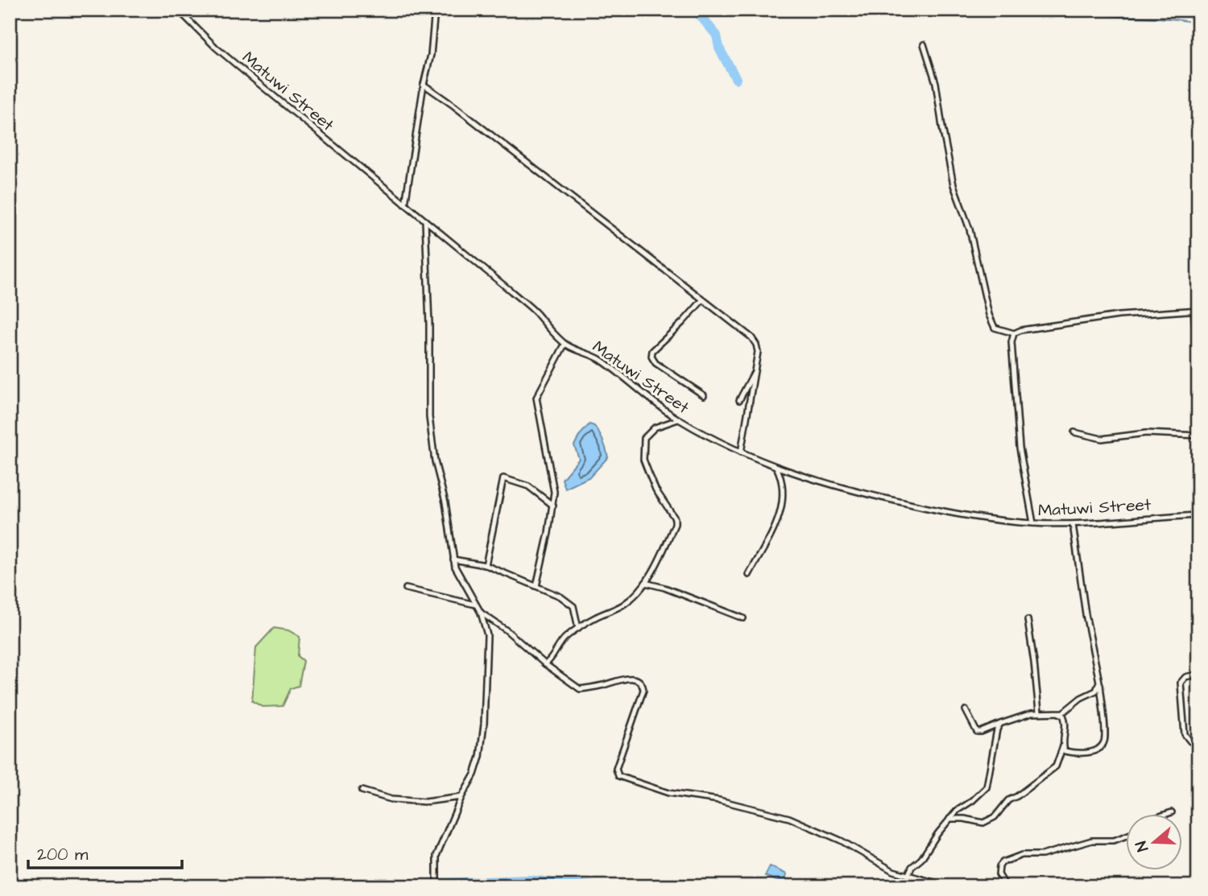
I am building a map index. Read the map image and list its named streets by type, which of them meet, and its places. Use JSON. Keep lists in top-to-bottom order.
{
  "streets": {
    "street": ["Matuwi Street"]
  },
  "scale_bar": "200 m",
  "north": "left"
}
